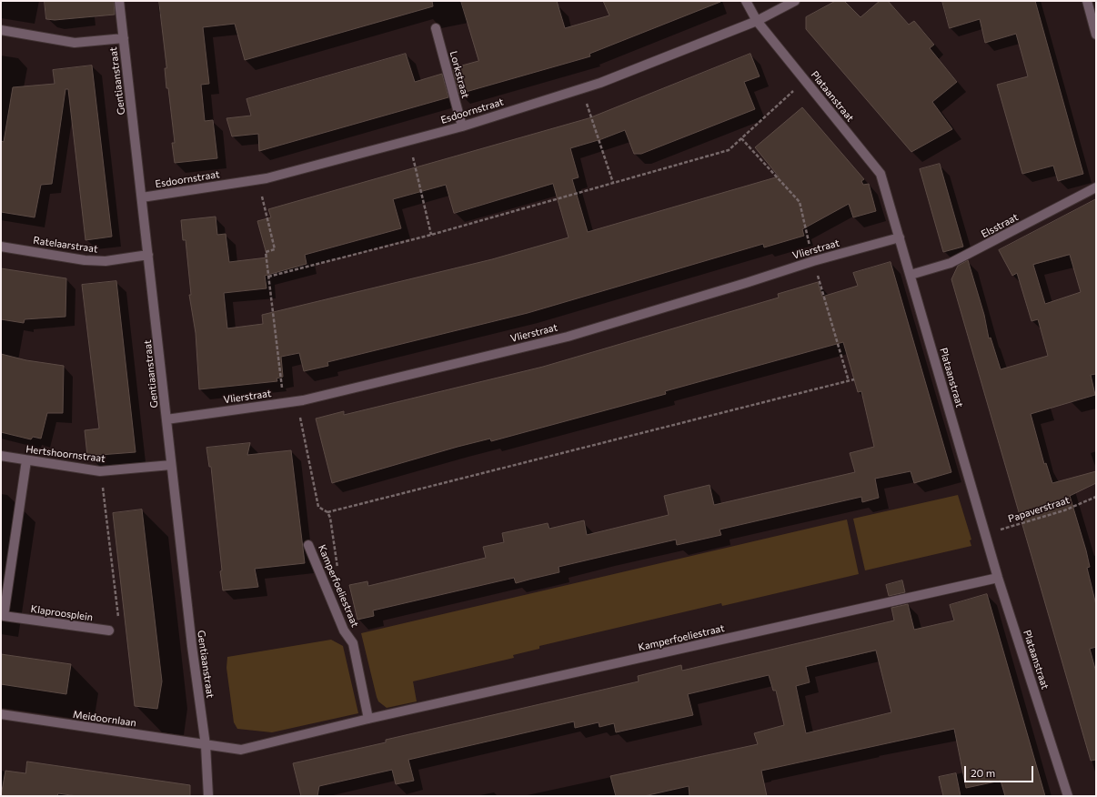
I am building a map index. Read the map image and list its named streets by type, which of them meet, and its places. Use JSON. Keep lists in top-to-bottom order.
{
  "streets": {
    "street": [
      "Lorkstraat",
      "Gentiaanstraat",
      "Plataanstraat",
      "Esdoornstraat",
      "Elsstraat",
      "Ratelaarstraat",
      "Vlierstraat",
      "Hertshoornstraat",
      "Kamperfoeliestraat",
      "Klaproosplein",
      "Meidoornlaan"
    ],
    "path": ["Papaverstraat"]
  },
  "crossings": [
    ["Lorkstraat", "Esdoornstraat"],
    ["Gentiaanstraat", "Esdoornstraat"],
    ["Gentiaanstraat", "Ratelaarstraat"],
    ["Gentiaanstraat", "Vlierstraat"],
    ["Gentiaanstraat", "Hertshoornstraat"],
    ["Gentiaanstraat", "Kamperfoeliestraat"],
    ["Gentiaanstraat", "Meidoornlaan"],
    ["Plataanstraat", "Esdoornstraat"],
    ["Plataanstraat", "Elsstraat"],
    ["Plataanstraat", "Vlierstraat"],
    ["Plataanstraat", "Papaverstraat"],
    ["Plataanstraat", "Kamperfoeliestraat"],
    ["Hertshoornstraat", "Klaproosplein"],
    ["Kamperfoeliestraat", "Meidoornlaan"]
  ],
  "scale_bar": "20 m"
}
